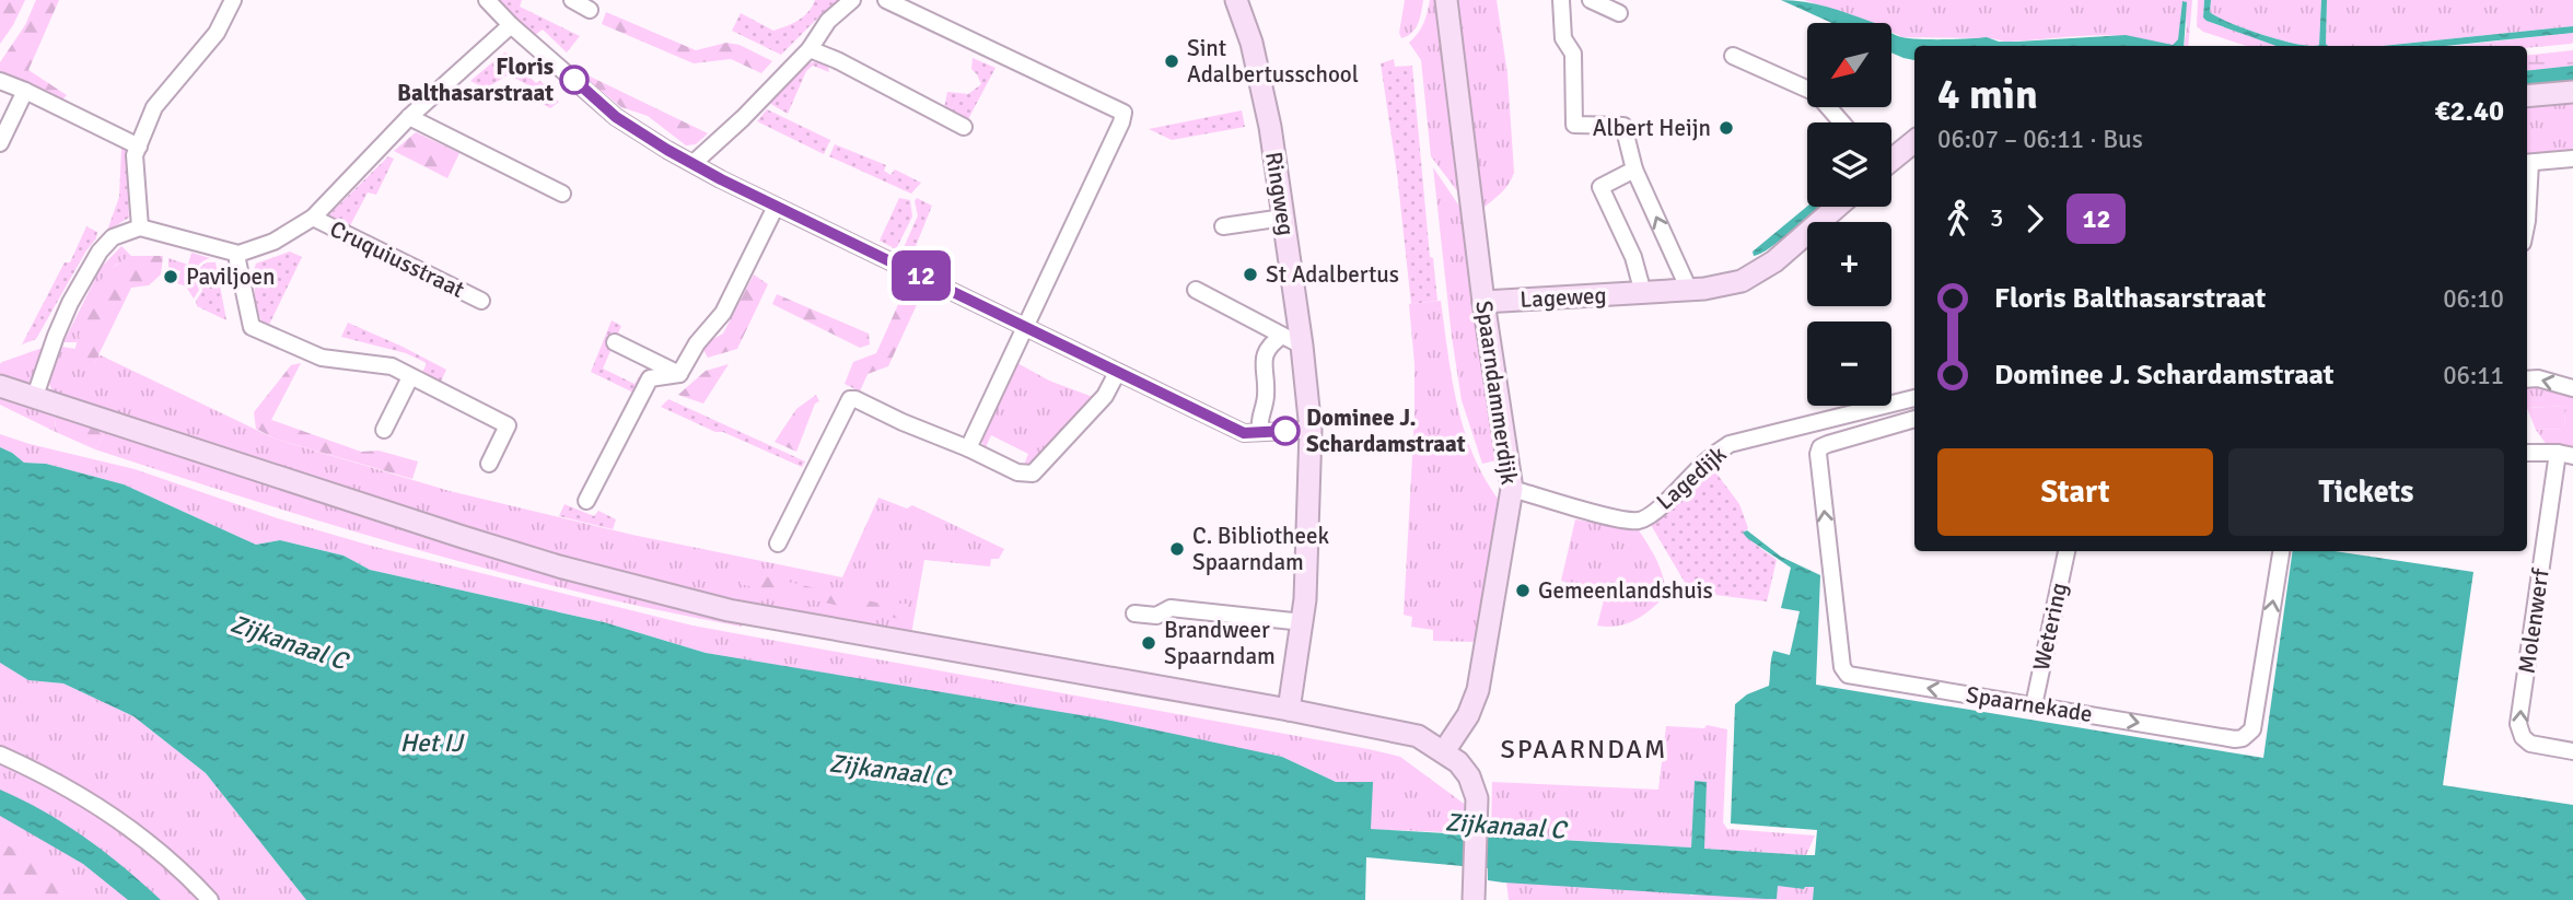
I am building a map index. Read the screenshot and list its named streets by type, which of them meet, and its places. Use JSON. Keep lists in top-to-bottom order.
{
  "streets": {
    "street": [
      "Ringweg",
      "Cruquiusstraat",
      "Lageweg",
      "Spaarndammerdijk",
      "Lagedijk",
      "Molenwerf",
      "Wetering",
      "Spaarnekade"
    ]
  },
  "crossings": [
    ["Lageweg", "Spaarndammerdijk"],
    ["Spaarndammerdijk", "Lagedijk"],
    ["Wetering", "Spaarnekade"]
  ],
  "one_way": ["Molenwerf"],
  "districts": ["SPAARNDAM"],
  "water": ["Zijkanaal C", "Het IJ"],
  "places": [
    "Sint Adalbertusschool",
    "Floris Balthasarstraat",
    "Albert Heijn",
    "St Adalbertus",
    "Paviljoen",
    "Dominee J. Schardamstraat",
    "C. Bibliotheek Spaarndam",
    "Gemeenlandshuis",
    "Brandweer Spaarndam"
  ],
  "lines": ["bus line 12"],
  "north": "bottom left",
  "page": {
    "on_map": "12",
    "map_buttons": ["+", "−"],
    "heading": ["4 min", "06:07 – 06:11 · Bus", "€2.40"],
    "legs": ["3", "12"],
    "list": [
      {
        "name": "Floris Balthasarstraat",
        "value": "06:10"
      },
      {
        "name": "Dominee J. Schardamstraat",
        "value": "06:11"
      }
    ],
    "buttons": ["Start", "Tickets"]
  }
}
